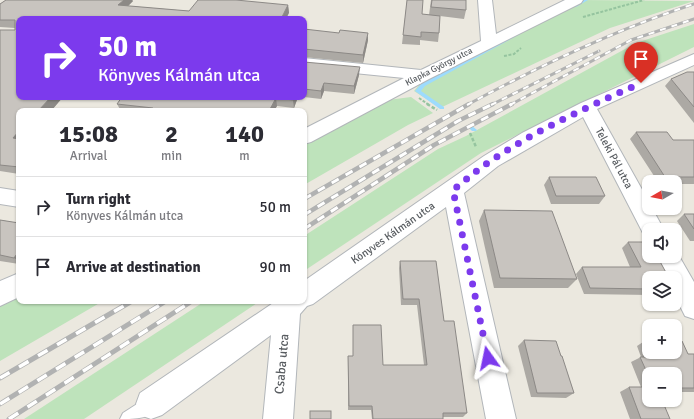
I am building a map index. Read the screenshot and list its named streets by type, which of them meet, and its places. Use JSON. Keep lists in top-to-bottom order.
{
  "streets": {
    "street": [
      "Klapka György utca",
      "Teleki Pál utca",
      "Könyves Kálmán utca",
      "Csaba utca"
    ]
  },
  "crossings": [
    ["Teleki Pál utca", "Könyves Kálmán utca"]
  ],
  "north": "left",
  "page": {
    "turn": ["50 m", "Könyves Kálmán utca"],
    "eta": [
      "15:08",
      "Arrival",
      "2",
      "min",
      "140",
      "m"
    ],
    "map_buttons": ["+", "−"],
    "list": [
      {
        "name": "Turn right",
        "note": "Könyves Kálmán utca",
        "value": "50 m"
      },
      {
        "name": "Arrive at destination",
        "value": "90 m"
      }
    ]
  }
}
